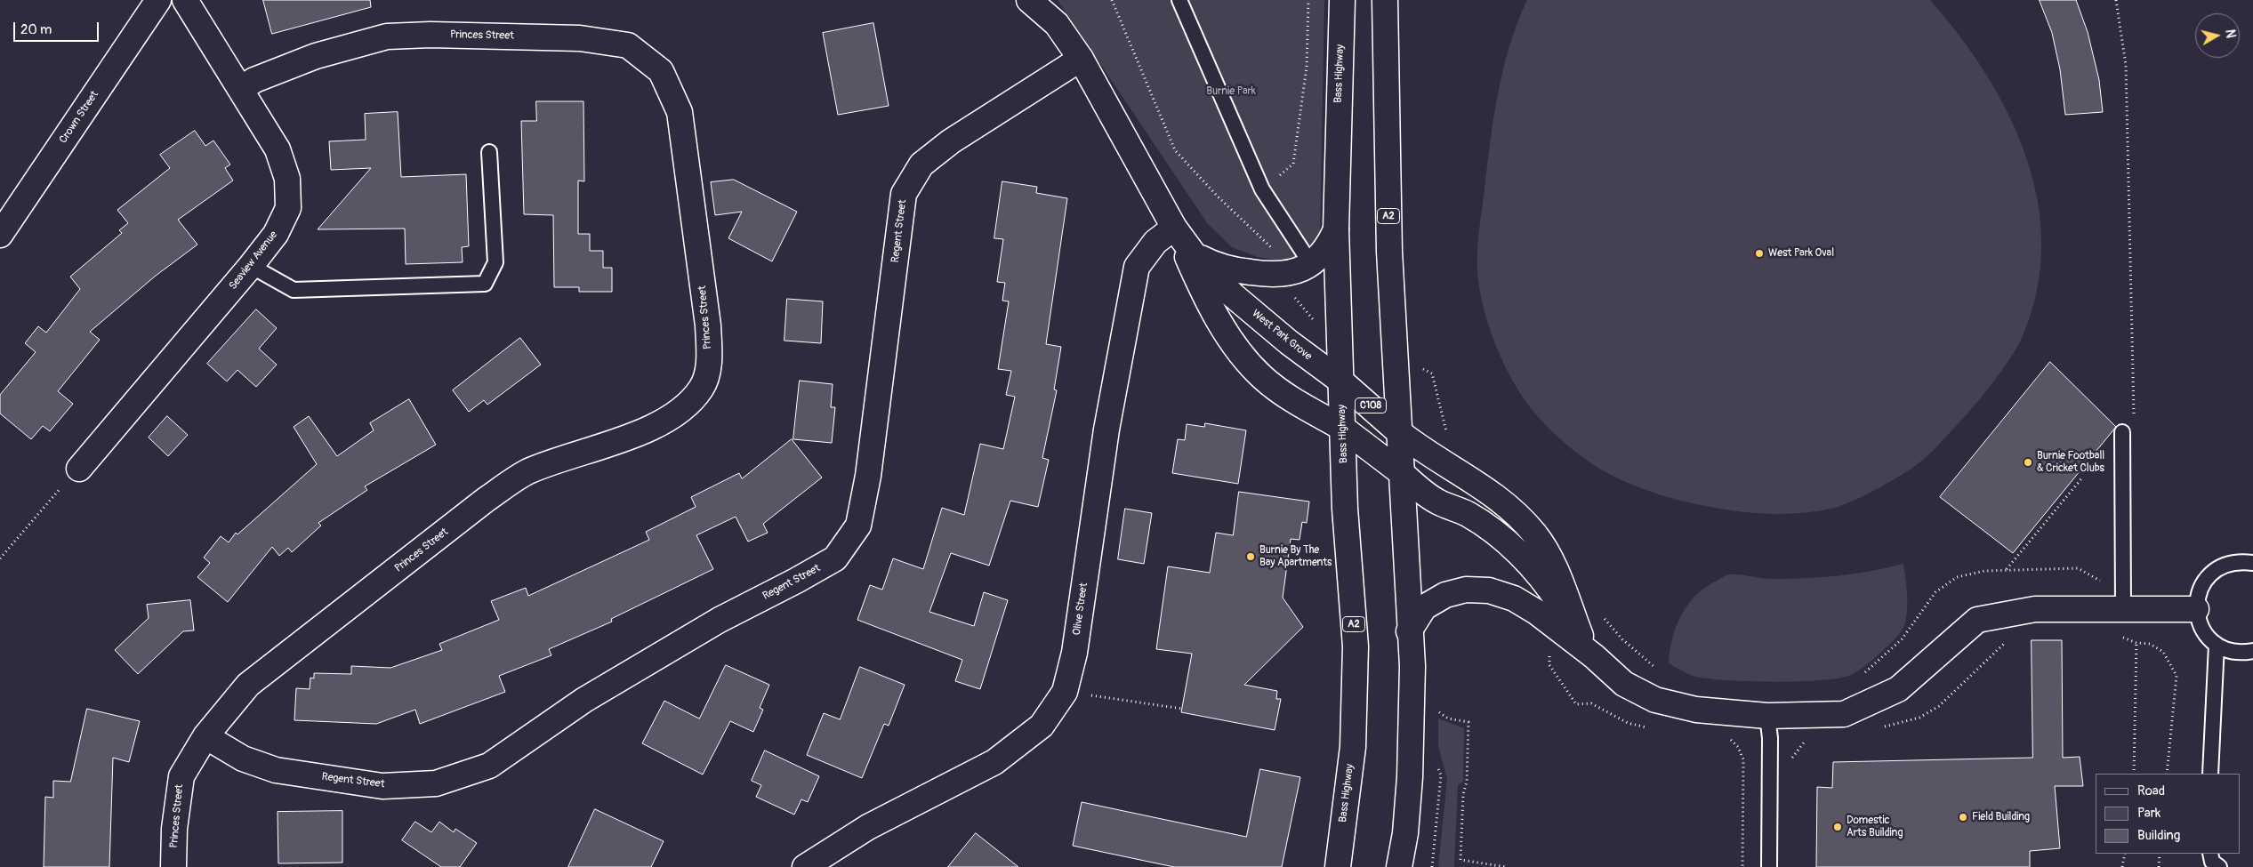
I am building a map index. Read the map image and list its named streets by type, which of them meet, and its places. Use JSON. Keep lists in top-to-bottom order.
{
  "streets": {
    "main road": [
      "Princes Street",
      "Bass Highway",
      "Crown Street",
      "A2",
      "Regent Street",
      "Seaview Avenue",
      "West Park Grove",
      "C108",
      "Olive Street"
    ]
  },
  "crossings": [
    ["Princes Street", "Regent Street"],
    ["Princes Street", "Seaview Avenue"],
    ["Bass Highway", "West Park Grove"],
    ["A2", "West Park Grove"],
    ["Regent Street", "West Park Grove"],
    ["West Park Grove", "Olive Street"]
  ],
  "parks": ["Burnie Park"],
  "places": [
    "West Park Oval",
    "Burnie Football & Cricket Clubs",
    "Burnie By The Bay Apartments",
    "Field Building",
    "Domestic Arts Building"
  ],
  "legend": ["Road", "Park", "Building"],
  "scale_bar": "20 m",
  "north": "right"
}
